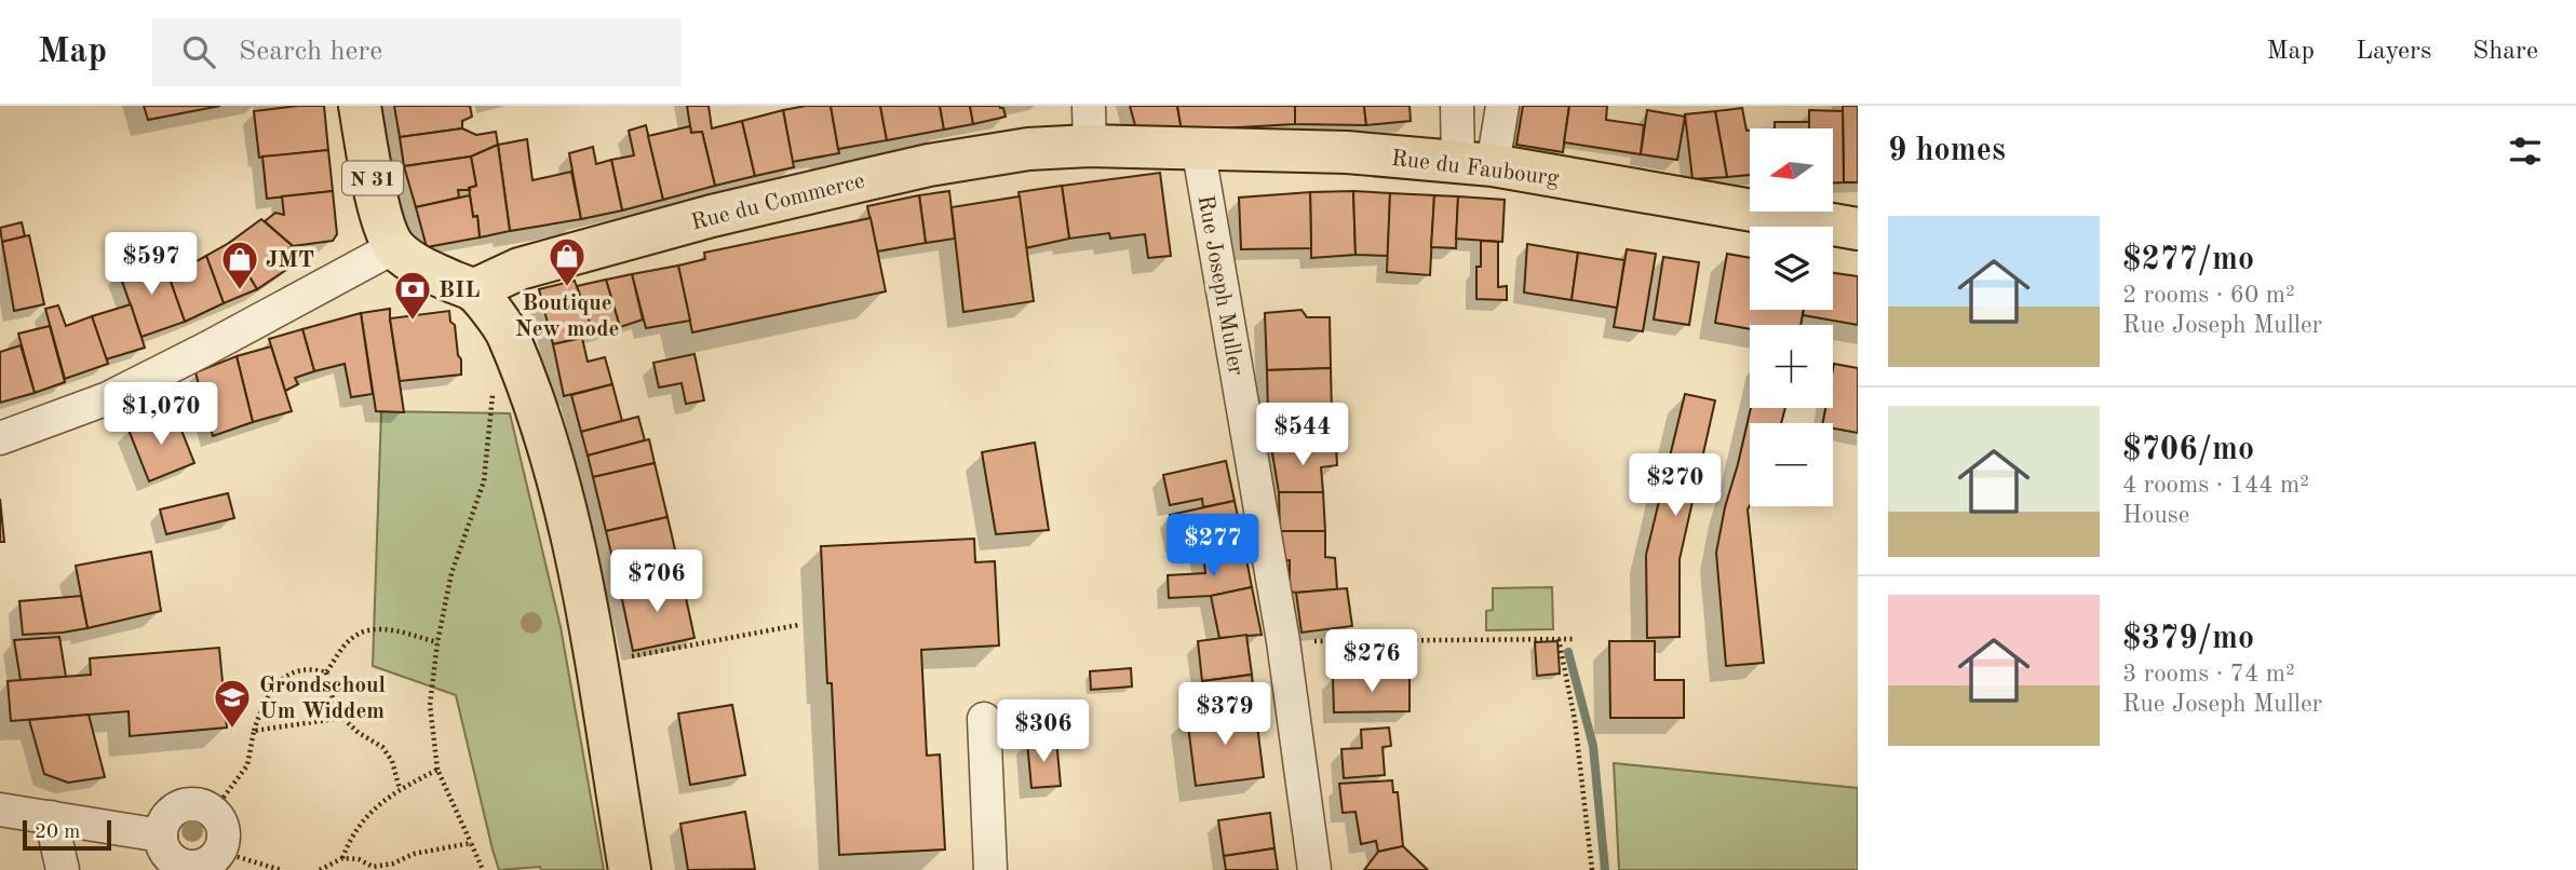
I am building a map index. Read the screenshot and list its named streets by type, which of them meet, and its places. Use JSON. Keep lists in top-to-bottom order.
{
  "streets": {
    "main road": ["Rue du Faubourg", "N 31", "Rue du Commerce"],
    "street": ["Rue Joseph Muller"]
  },
  "crossings": [
    ["Rue du Faubourg", "Rue du Commerce"],
    ["Rue du Faubourg", "Rue Joseph Muller"]
  ],
  "places": {
    "shop": ["Boutique New mode", "JMT"],
    "bank": ["BIL"],
    "school or university": ["Grondschoul Um Widdem"]
  },
  "scale_bar": "20 m",
  "north": "left",
  "page": {
    "header": "Map",
    "search": "Search here",
    "nav": ["Map", "Layers", "Share"],
    "heading": "9 homes",
    "map_buttons": ["+", "−"],
    "list": [
      {
        "name": "$277/mo",
        "note": "2 rooms · 60 m² · Rue Joseph Muller"
      },
      {
        "name": "$706/mo",
        "note": "4 rooms · 144 m² · House"
      },
      {
        "name": "$379/mo",
        "note": "3 rooms · 74 m² · Rue Joseph Muller"
      }
    ],
    "price": [
      "$597",
      "$1,070",
      "$544",
      "$270",
      "$277",
      "$706",
      "$276",
      "$379",
      "$306"
    ],
    "scale": "20 m"
  }
}
